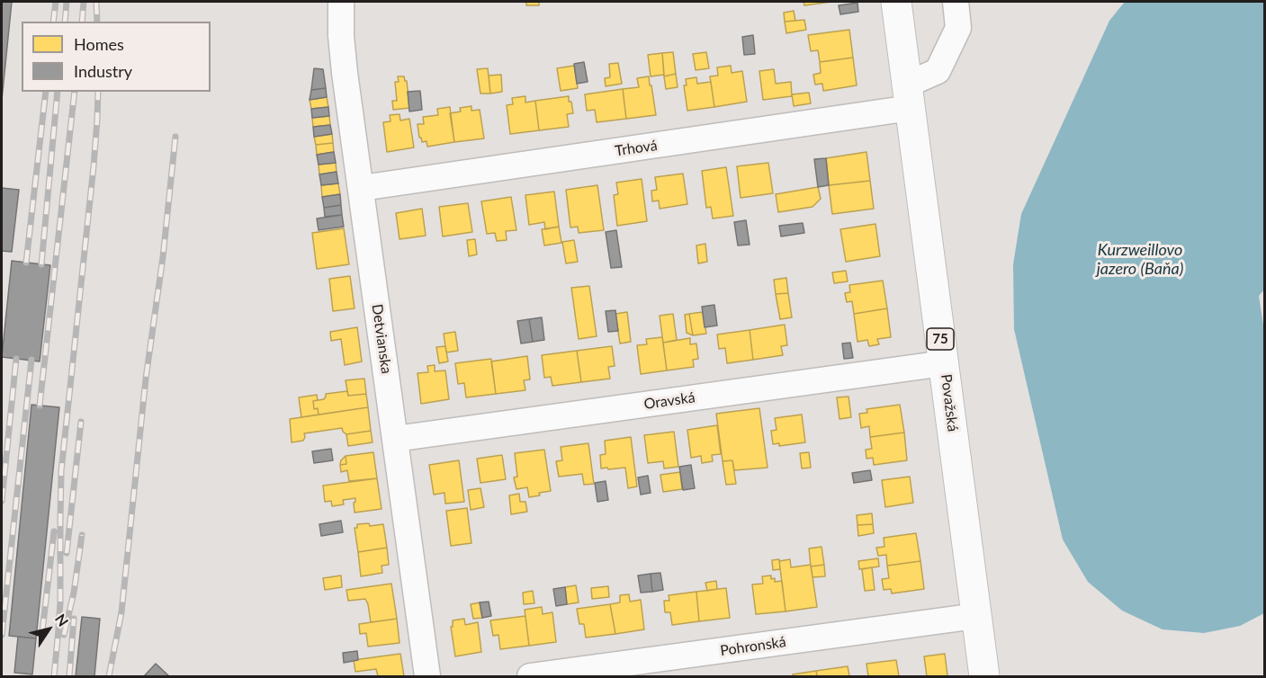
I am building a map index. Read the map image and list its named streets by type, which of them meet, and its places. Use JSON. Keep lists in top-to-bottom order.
{
  "streets": {
    "main road": ["75", "Považská"],
    "street": [
      "Trhová",
      "Detvianska",
      "Oravská",
      "Pohronská"
    ]
  },
  "crossings": [
    ["Trhová", "Detvianska"],
    ["Trhová", "Považská"],
    ["Detvianska", "Oravská"],
    ["Oravská", "Považská"],
    ["Považská", "Pohronská"]
  ],
  "water": ["Kurzweillovo jazero (Baňa)"],
  "legend": ["Homes", "Industry"],
  "north": "top right"
}
